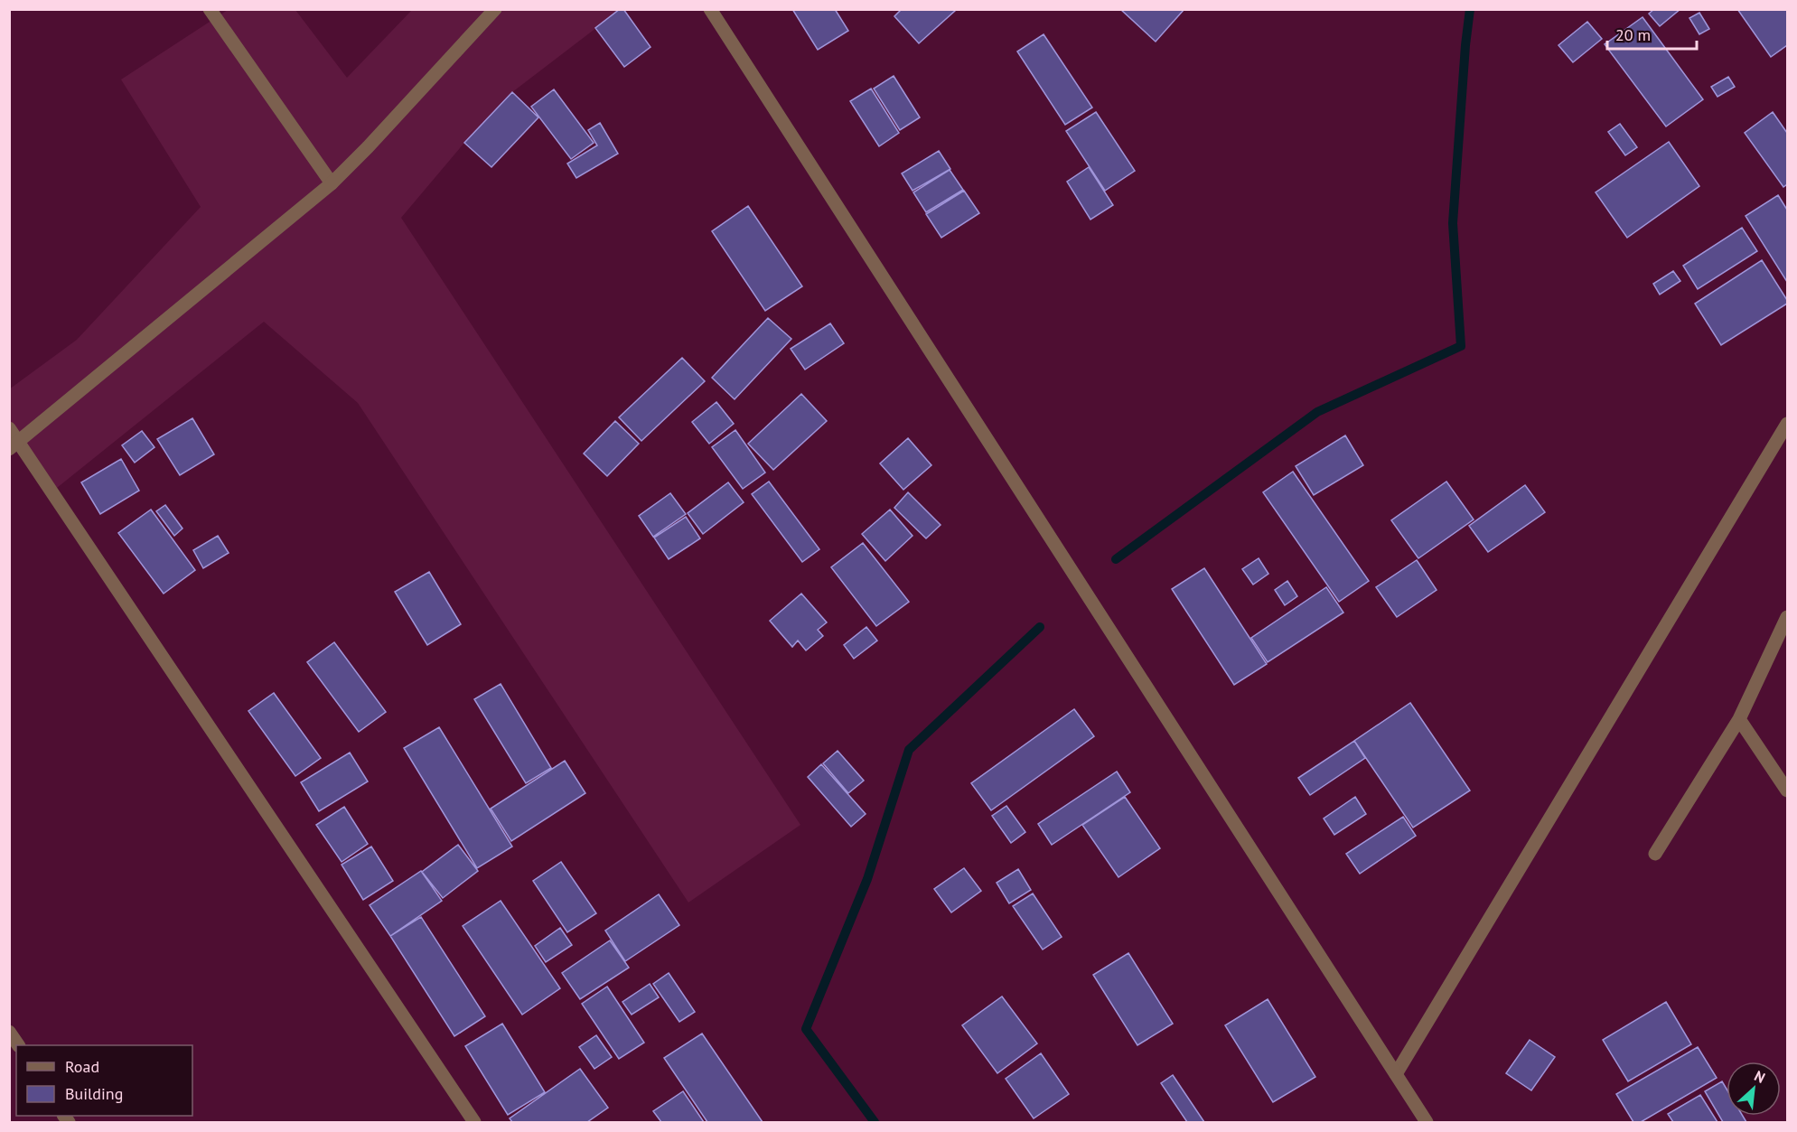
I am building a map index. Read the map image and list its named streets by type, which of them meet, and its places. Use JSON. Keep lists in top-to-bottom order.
{
  "legend": ["Road", "Building"],
  "scale_bar": "20 m",
  "north": "top right"
}
